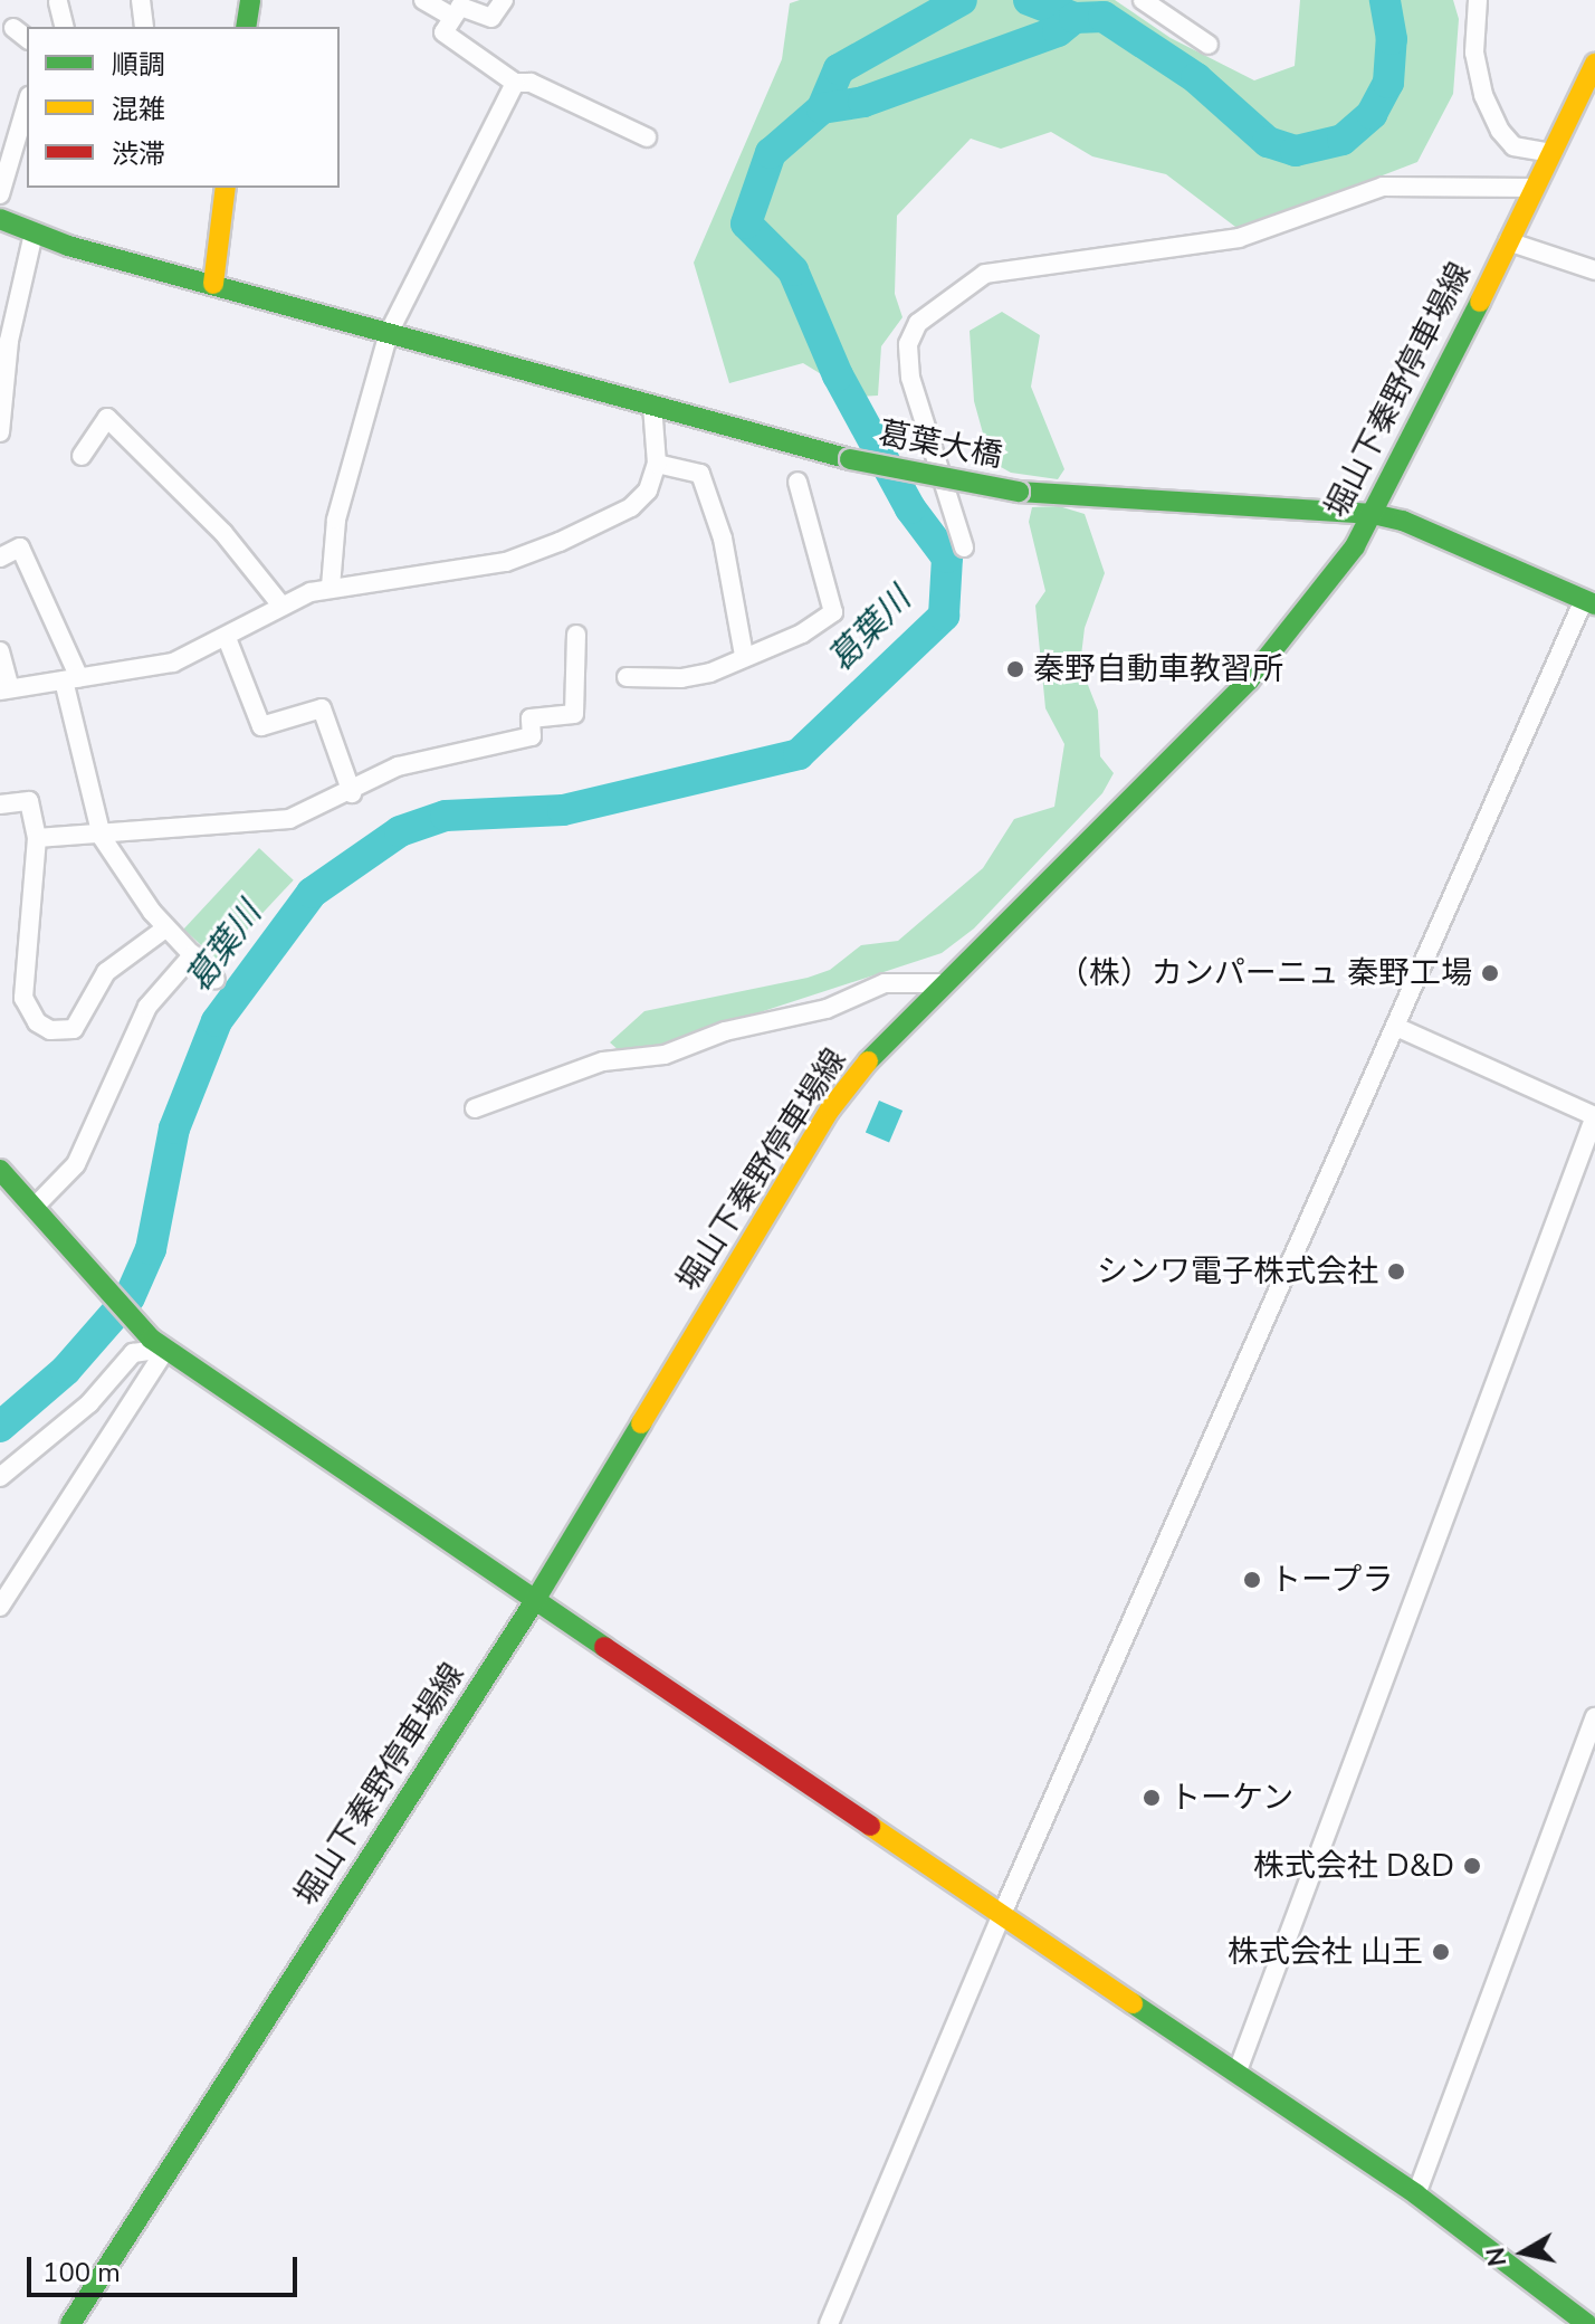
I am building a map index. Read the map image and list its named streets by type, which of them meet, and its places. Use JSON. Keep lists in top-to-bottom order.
{
  "streets": {
    "street": ["堀山下秦野停車場線", "葛葉大橋"]
  },
  "crossings": [
    ["堀山下秦野停車場線", "葛葉大橋"]
  ],
  "water": ["葛葉川"],
  "places": [
    "秦野自動車教習所",
    "（株）カンパーニュ 秦野工場",
    "シンワ電子株式会社",
    "トープラ",
    "トーケン",
    "株式会社 D&D",
    "株式会社 山王"
  ],
  "legend": ["順調", "混雑", "渋滞"],
  "scale_bar": "100 m",
  "north": "left"
}
